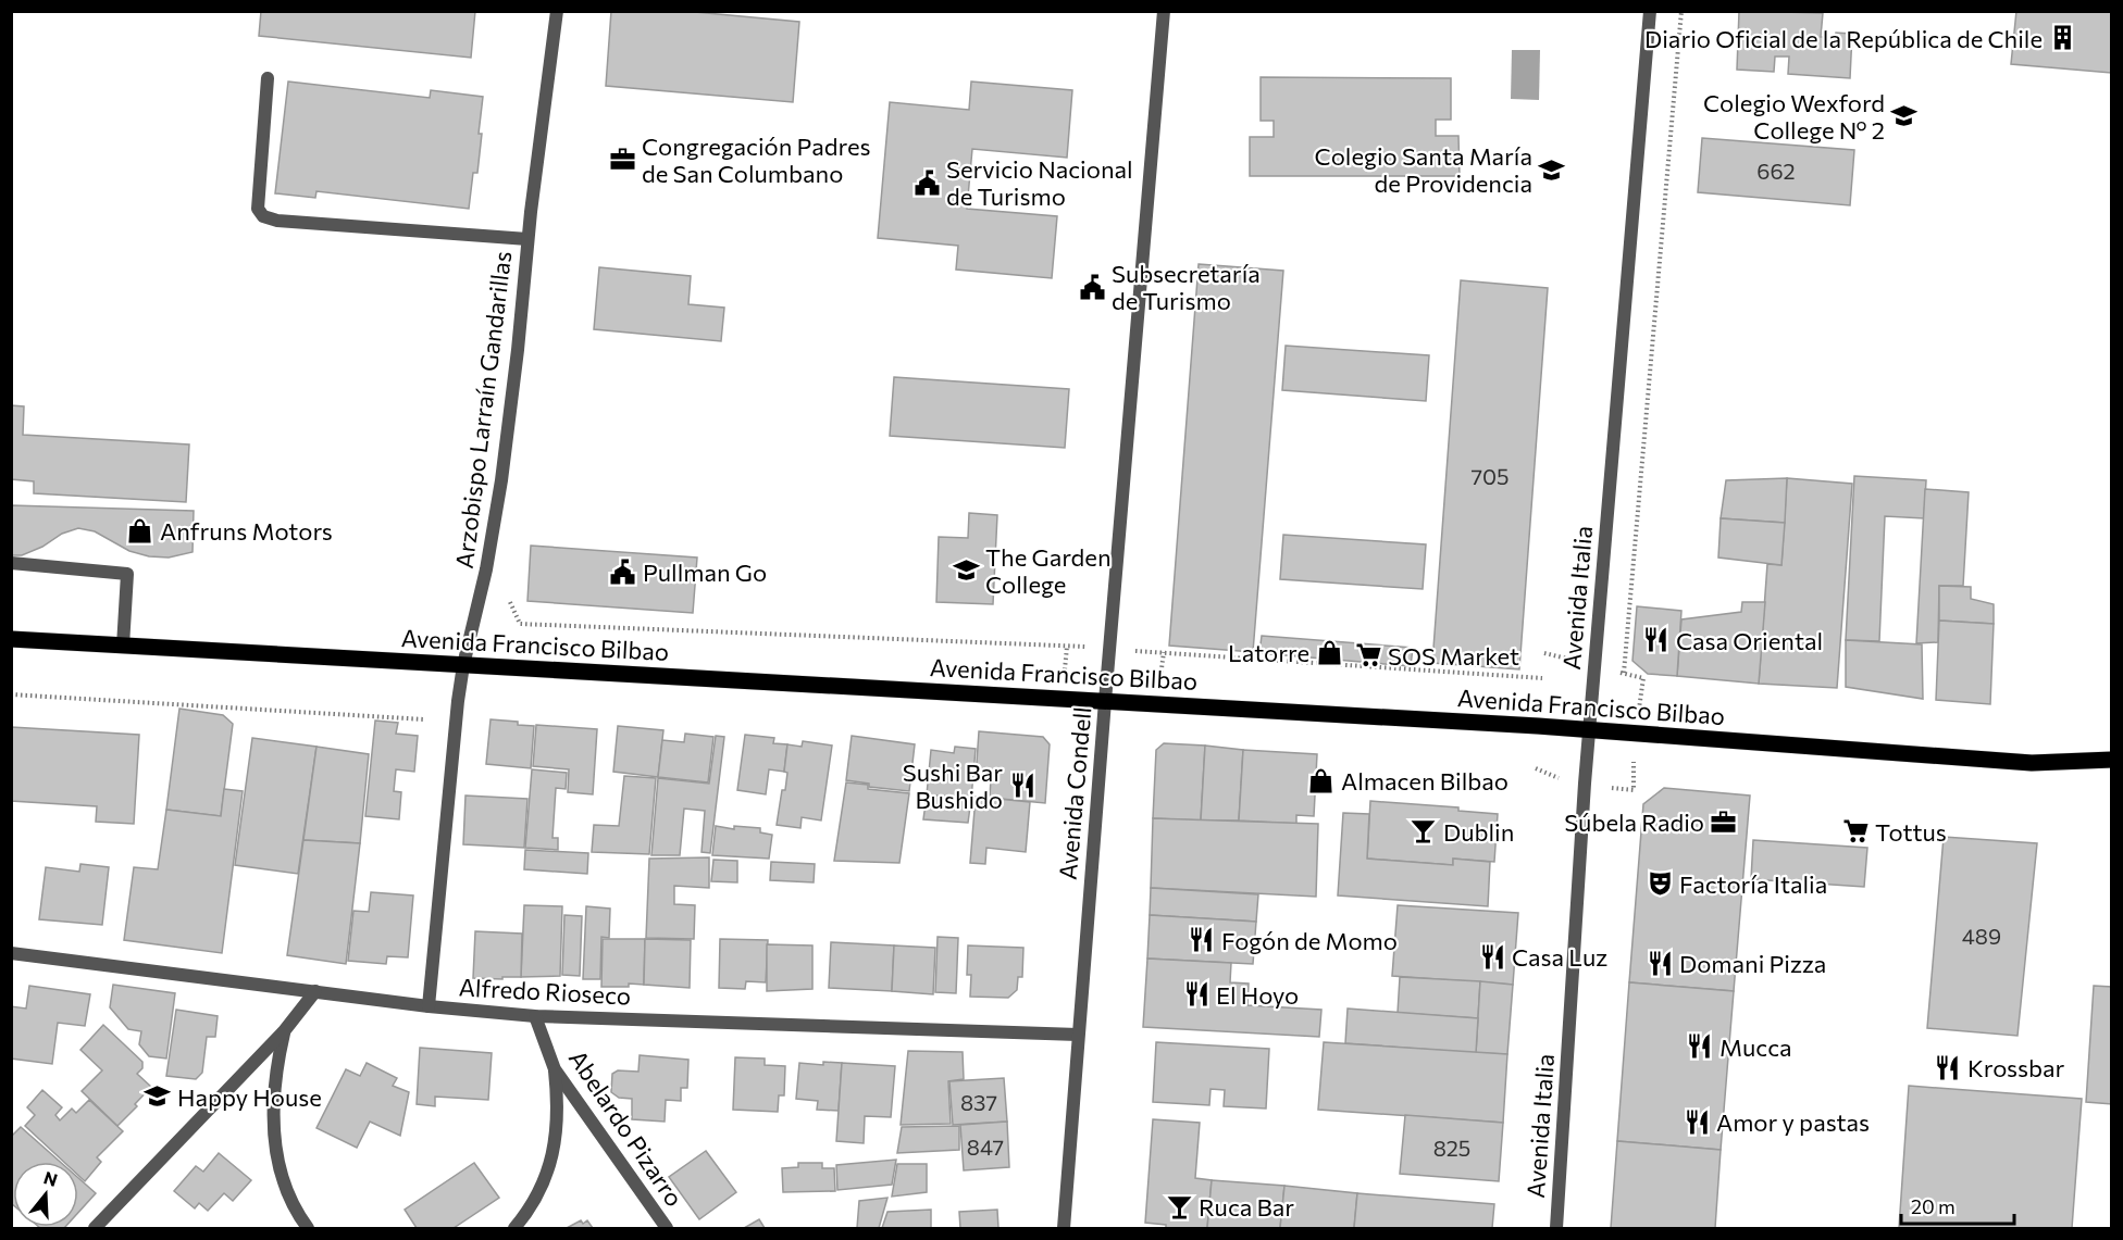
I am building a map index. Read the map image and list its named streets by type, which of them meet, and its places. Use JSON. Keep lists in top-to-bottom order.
{
  "streets": {
    "main road": ["Avenida Francisco Bilbao"],
    "street": [
      "Arzobispo Larraín Gandarillas",
      "Avenida Italia",
      "Avenida Condell",
      "Alfredo Rioseco",
      "Abelardo Pizarro"
    ]
  },
  "crossings": [
    ["Arzobispo Larraín Gandarillas", "Avenida Francisco Bilbao"],
    ["Arzobispo Larraín Gandarillas", "Alfredo Rioseco"],
    ["Avenida Italia", "Avenida Francisco Bilbao"],
    ["Avenida Francisco Bilbao", "Avenida Condell"],
    ["Avenida Condell", "Alfredo Rioseco"],
    ["Alfredo Rioseco", "Abelardo Pizarro"]
  ],
  "places": {
    "building": ["Diario Oficial de la República de Chile"],
    "school or university": [
      "Colegio Wexford College Nº 2",
      "Colegio Santa María de Providencia",
      "The Garden College",
      "Happy House"
    ],
    "office": ["Congregación Padres de San Columbano", "Súbela Radio"],
    "public building": ["Servicio Nacional de Turismo", "Subsecretaría de Turismo", "Pullman Go"],
    "shop": ["Anfruns Motors", "Latorre", "Almacen Bilbao"],
    "restaurant": [
      "Casa Oriental",
      "Sushi Bar Bushido",
      "Fogón de Momo",
      "Casa Luz",
      "Domani Pizza",
      "El Hoyo",
      "Mucca",
      "Krossbar",
      "Amor y pastas"
    ],
    "supermarket": ["SOS Market", "Tottus"],
    "bar": ["Dublin", "Ruca Bar"],
    "theatre": ["Factoría Italia"]
  },
  "house_numbers": [
    "662",
    "705",
    "489",
    "837",
    "847",
    "825"
  ],
  "scale_bar": "20 m",
  "north": "top"
}
